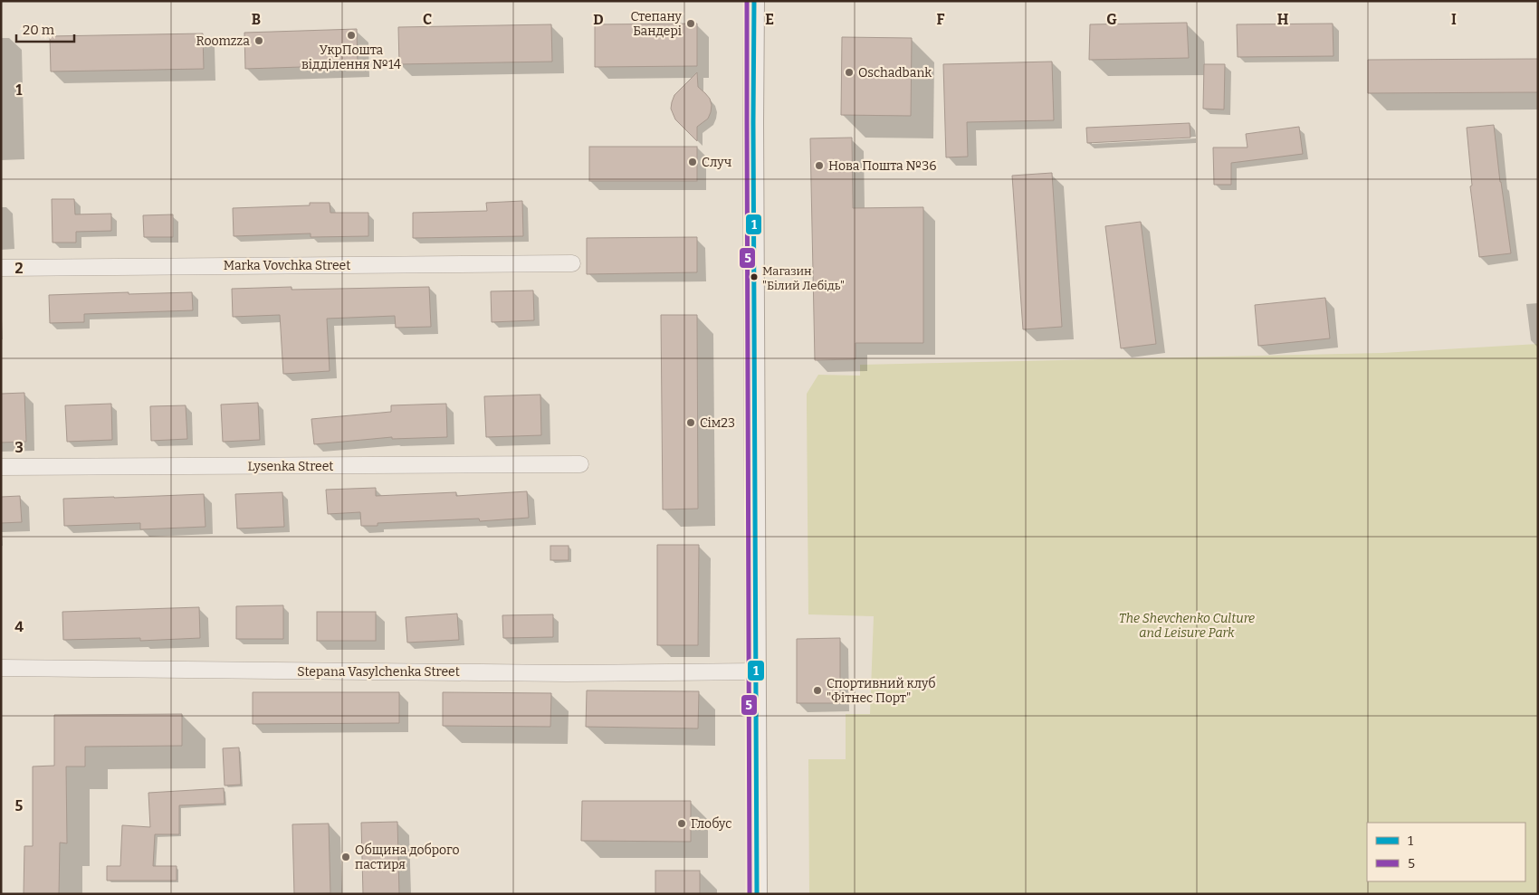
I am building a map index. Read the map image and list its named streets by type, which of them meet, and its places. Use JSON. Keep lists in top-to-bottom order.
{
  "streets": {
    "street": ["Marka Vovchka Street", "Lysenka Street", "Stepana Vasylchenka Street"]
  },
  "parks": ["The Shevchenko Culture and Leisure Park"],
  "places": [
    "Степану Бандері",
    "УкрПошта відділення №14",
    "Roomzza",
    "Oschadbank",
    "Случ",
    "Нова Пошта №36",
    "Магазин \"Білий Лебідь\"",
    "Сім23",
    "Спортивний клуб \"Фітнес Порт\"",
    "Глобус",
    "Община доброго пастиря"
  ],
  "lines": ["transit line 1", "transit line 5"],
  "legend": ["1", "5"],
  "scale_bar": "20 m",
  "grid": {
    "columns": [
      "B",
      "C",
      "D",
      "E",
      "F",
      "G",
      "H",
      "I"
    ],
    "rows": [
      "1",
      "2",
      "3",
      "4",
      "5"
    ]
  }
}
